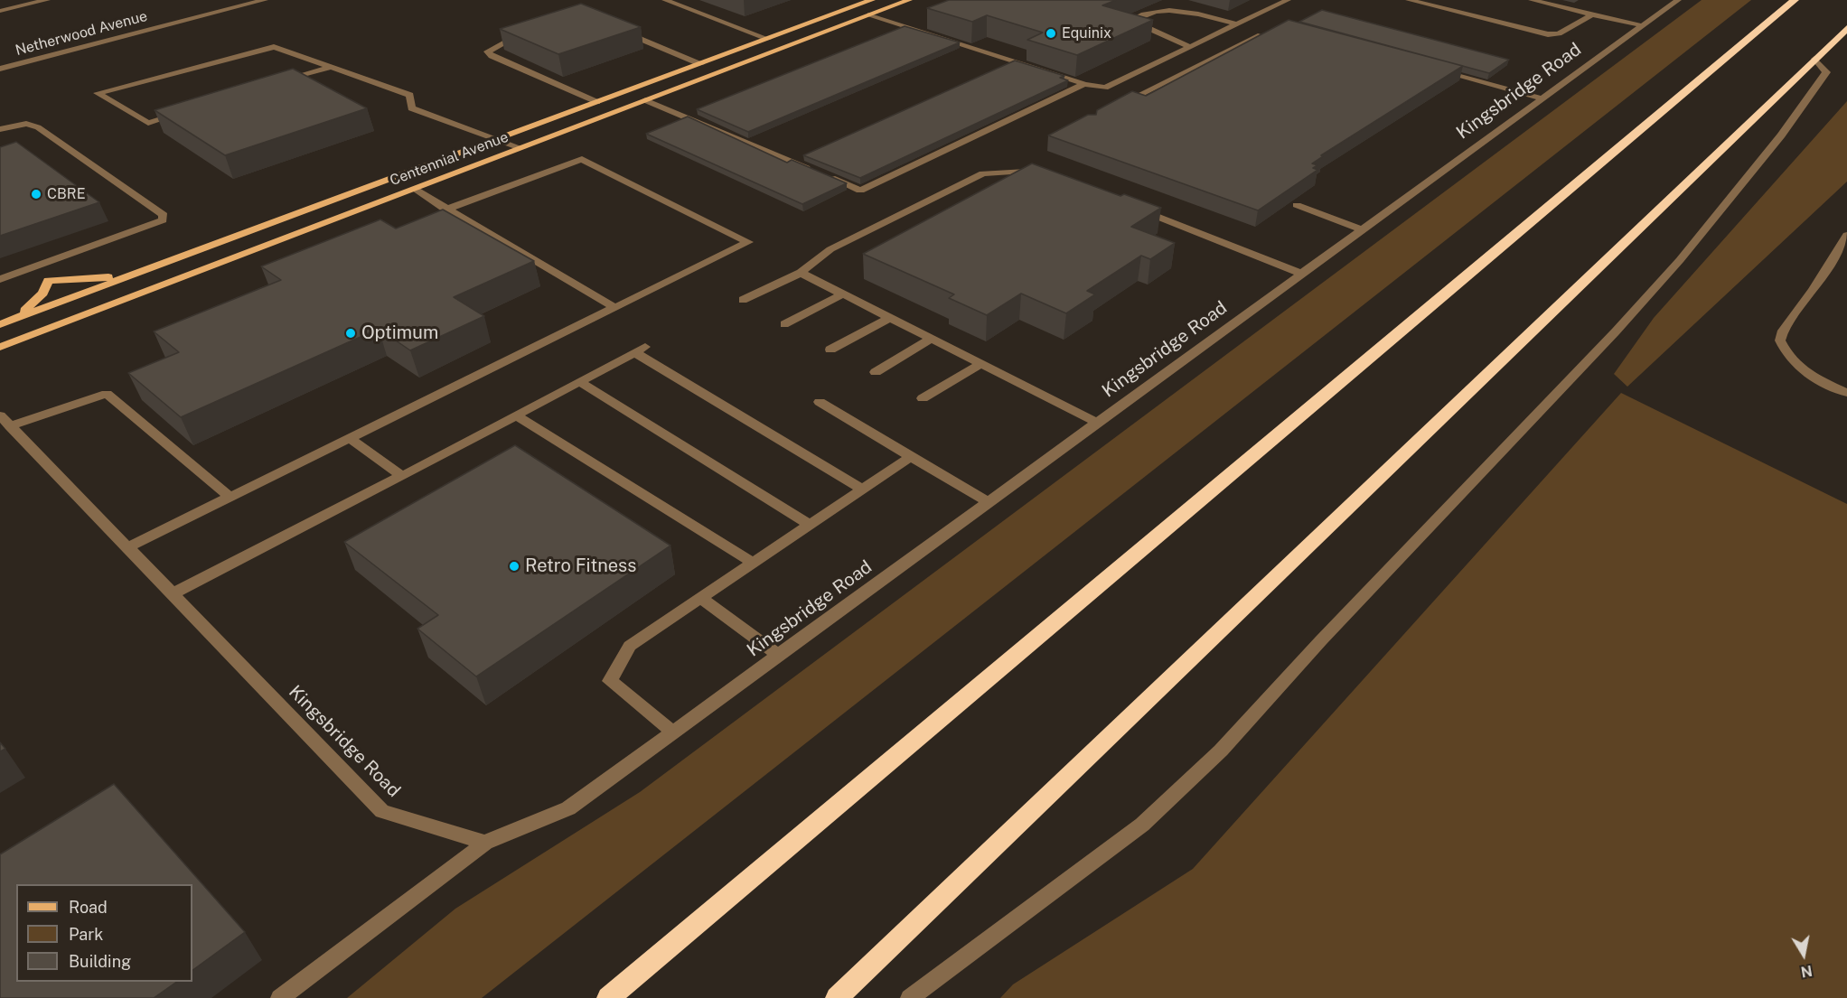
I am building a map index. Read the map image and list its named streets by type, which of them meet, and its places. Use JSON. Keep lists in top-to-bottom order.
{
  "streets": {
    "main road": ["Centennial Avenue"],
    "street": ["Netherwood Avenue", "Kingsbridge Road"]
  },
  "places": [
    "Equinix",
    "CBRE",
    "Optimum",
    "Retro Fitness"
  ],
  "legend": ["Road", "Park", "Building"],
  "north": "bottom"
}
